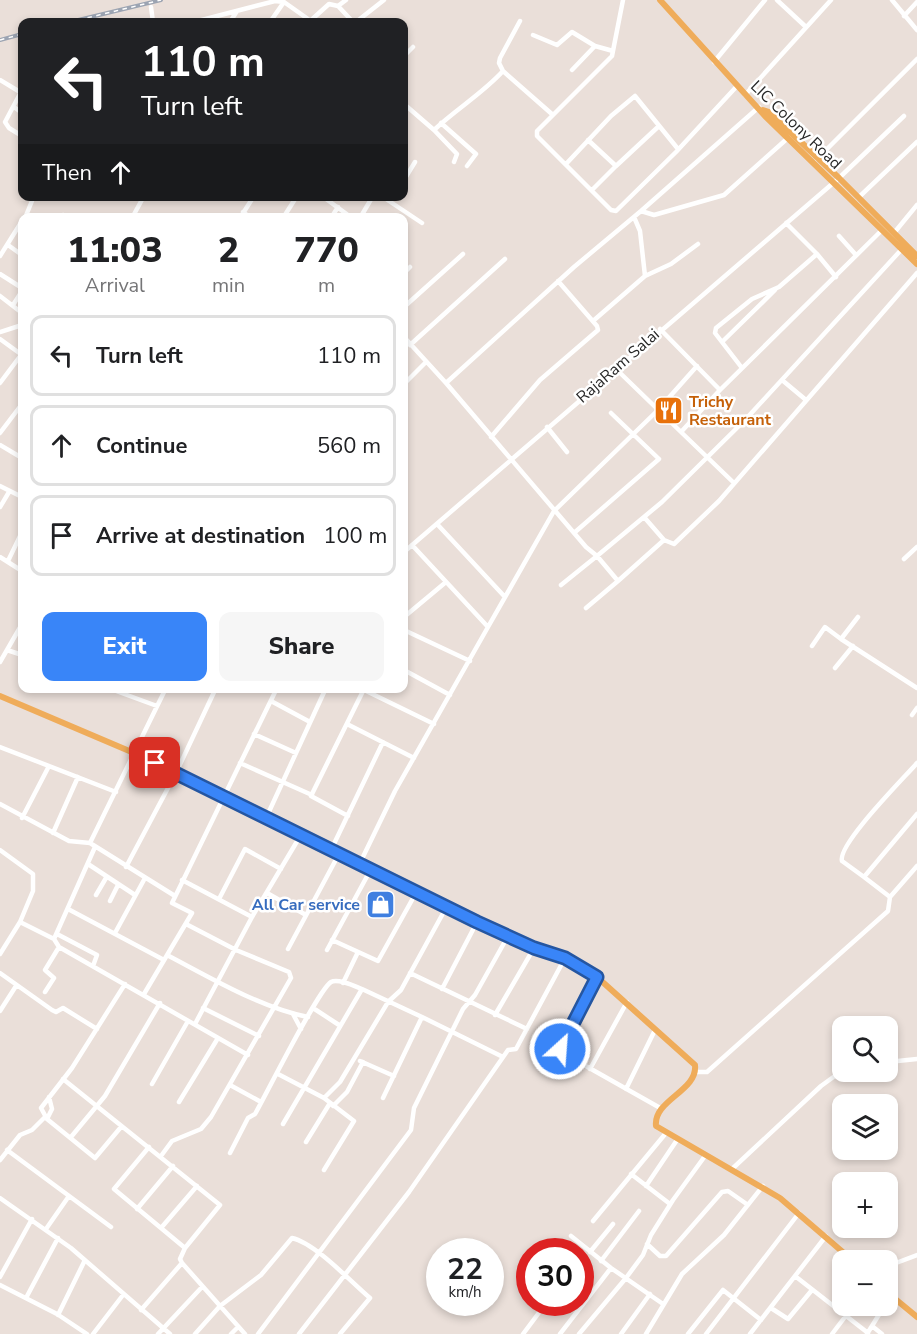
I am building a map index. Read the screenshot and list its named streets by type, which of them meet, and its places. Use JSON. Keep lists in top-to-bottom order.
{
  "streets": {
    "main road": ["LIC Colony Road"],
    "street": ["RajaRam Salai"]
  },
  "crossings": [
    ["LIC Colony Road", "RajaRam Salai"]
  ],
  "places": {
    "restaurant": ["Trichy Restaurant"],
    "shop": ["All Car service"]
  },
  "page": {
    "turn": ["110 m", "Turn left"],
    "then": "Then",
    "eta": [
      "11:03",
      "Arrival",
      "2",
      "min",
      "770",
      "m"
    ],
    "list": [
      {
        "name": "Turn left",
        "value": "110 m"
      },
      {
        "name": "Continue",
        "value": "560 m"
      },
      {
        "name": "Arrive at destination",
        "value": "100 m"
      }
    ],
    "buttons": ["Exit", "Share"],
    "map_buttons": ["+", "−"],
    "speed": "22 km/h",
    "limit": "30"
  }
}
